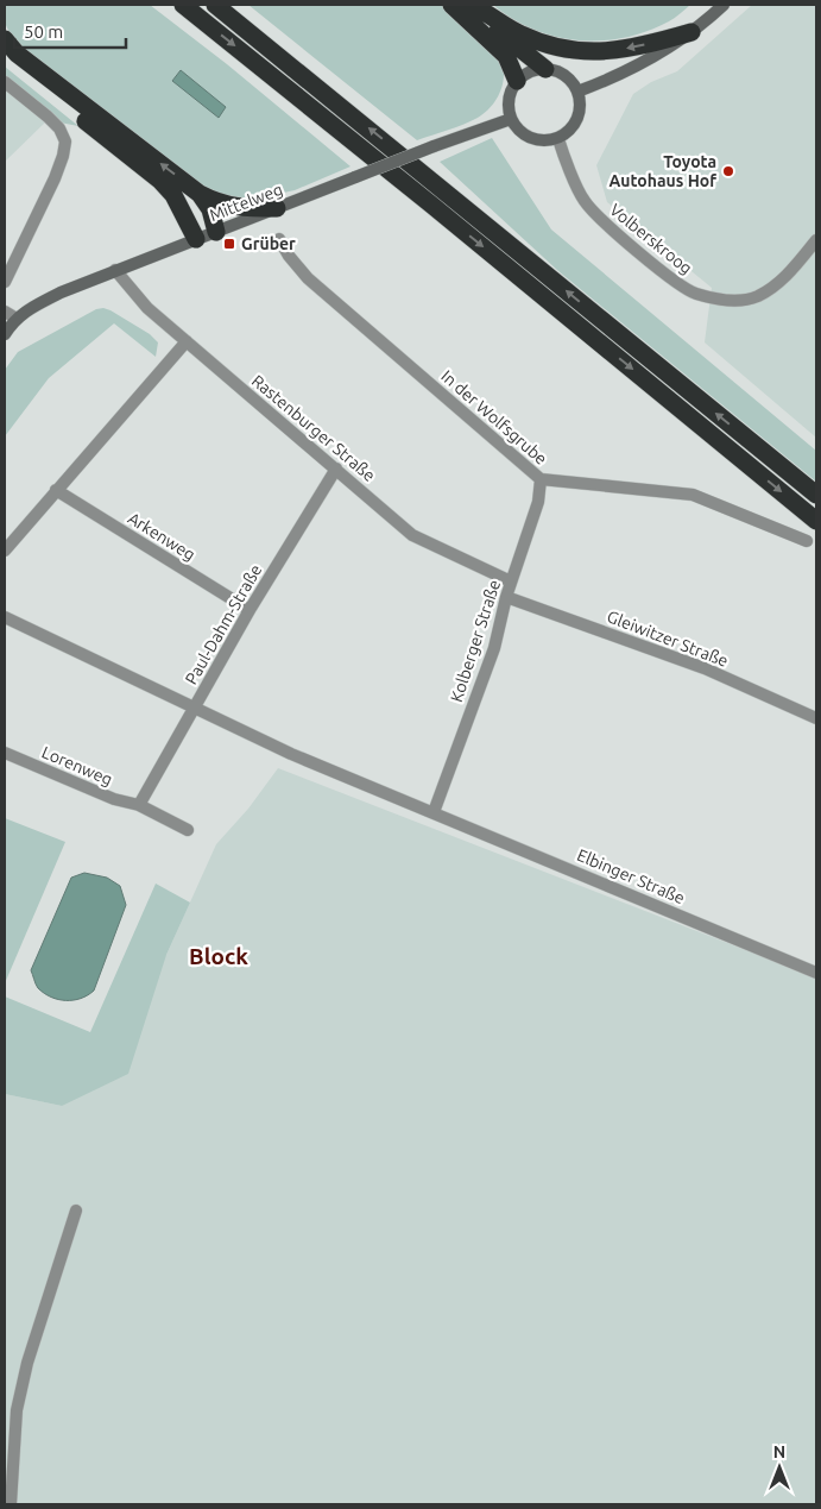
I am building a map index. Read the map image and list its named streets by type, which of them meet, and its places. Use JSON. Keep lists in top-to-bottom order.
{
  "streets": {
    "main road": ["Mittelweg"],
    "street": [
      "Volberskroog",
      "In der Wolfsgrube",
      "Rastenburger Straße",
      "Arkenweg",
      "Paul-Dahm-Straße",
      "Gleiwitzer Straße",
      "Kolberger Straße",
      "Lorenweg",
      "Elbinger Straße"
    ]
  },
  "crossings": [
    ["Mittelweg", "Volberskroog"],
    ["Mittelweg", "Rastenburger Straße"],
    ["In der Wolfsgrube", "Kolberger Straße"],
    ["Rastenburger Straße", "Paul-Dahm-Straße"],
    ["Rastenburger Straße", "Kolberger Straße"],
    ["Arkenweg", "Paul-Dahm-Straße"],
    ["Paul-Dahm-Straße", "Elbinger Straße"],
    ["Gleiwitzer Straße", "Kolberger Straße"],
    ["Kolberger Straße", "Elbinger Straße"]
  ],
  "districts": ["Block"],
  "places": {
    "other": ["Toyota Autohaus Hof"],
    "transit": ["Grüber"]
  },
  "scale_bar": "50 m",
  "north": "top"
}
